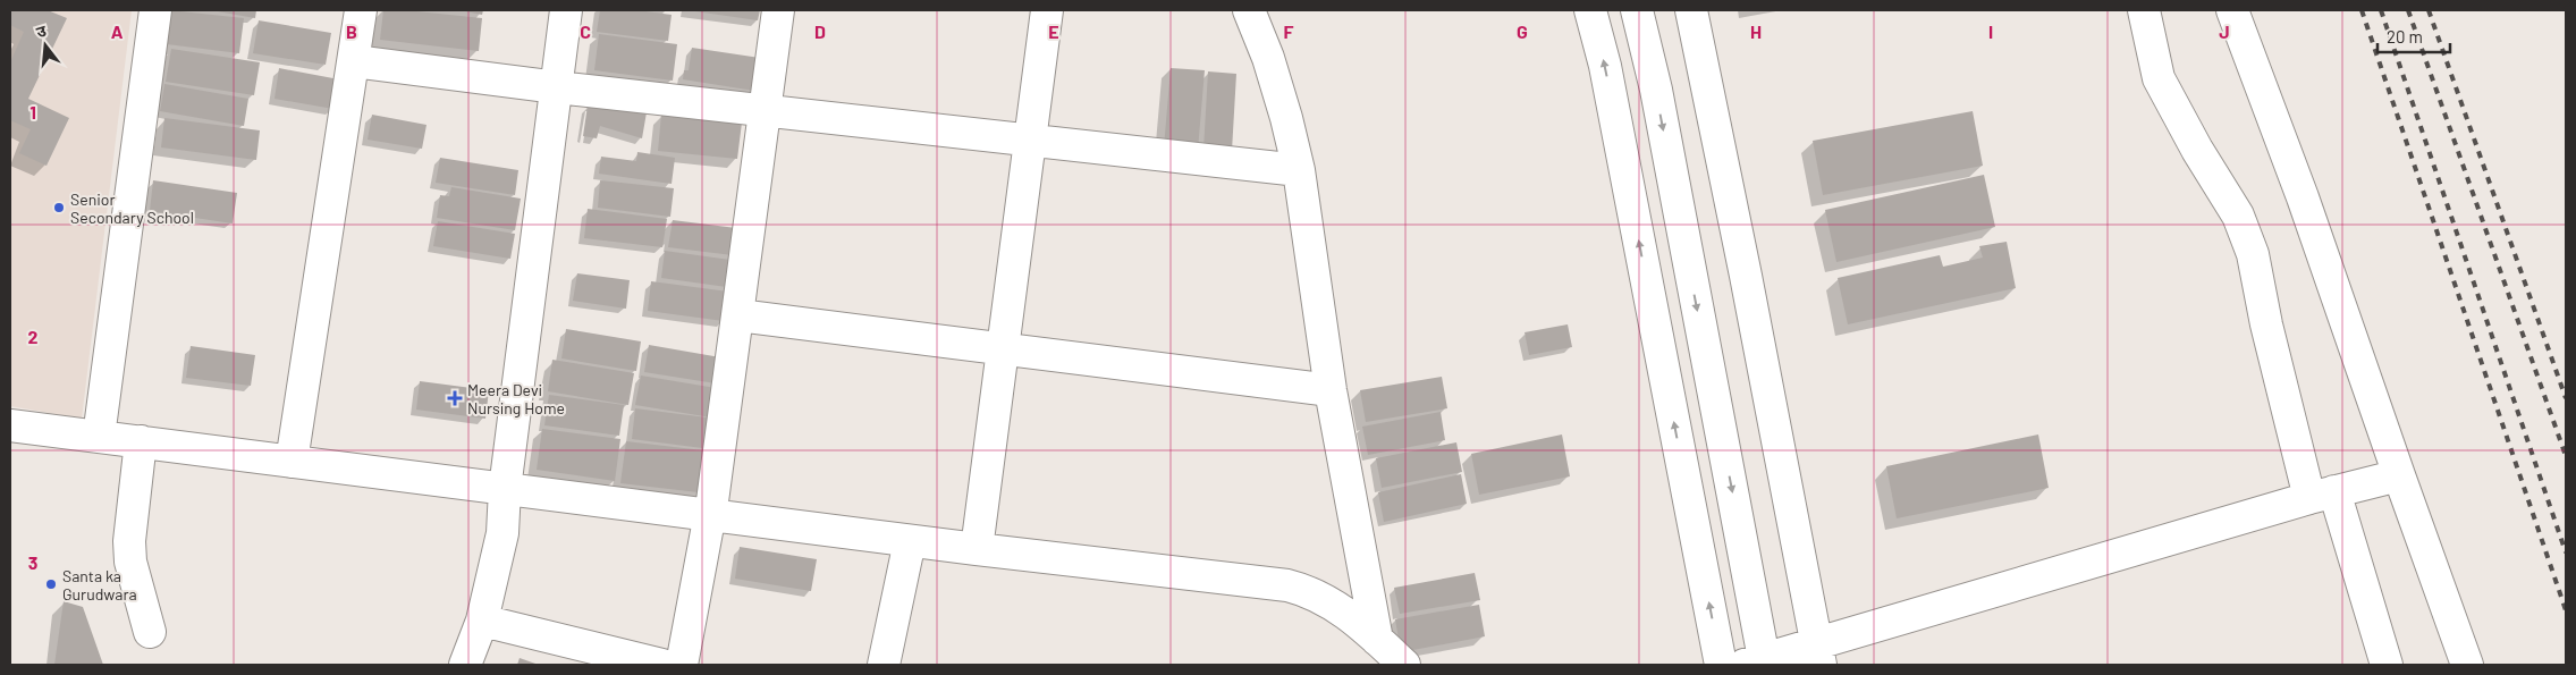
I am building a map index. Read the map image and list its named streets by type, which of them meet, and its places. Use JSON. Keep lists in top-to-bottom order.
{
  "places": {
    "other": ["Senior Secondary School", "Santa ka Gurudwara"],
    "health": ["Meera Devi Nursing Home"]
  },
  "scale_bar": "20 m",
  "north": "top",
  "grid": {
    "columns": [
      "A",
      "B",
      "C",
      "D",
      "E",
      "F",
      "G",
      "H",
      "I",
      "J"
    ],
    "rows": ["1", "2", "3"]
  }
}
